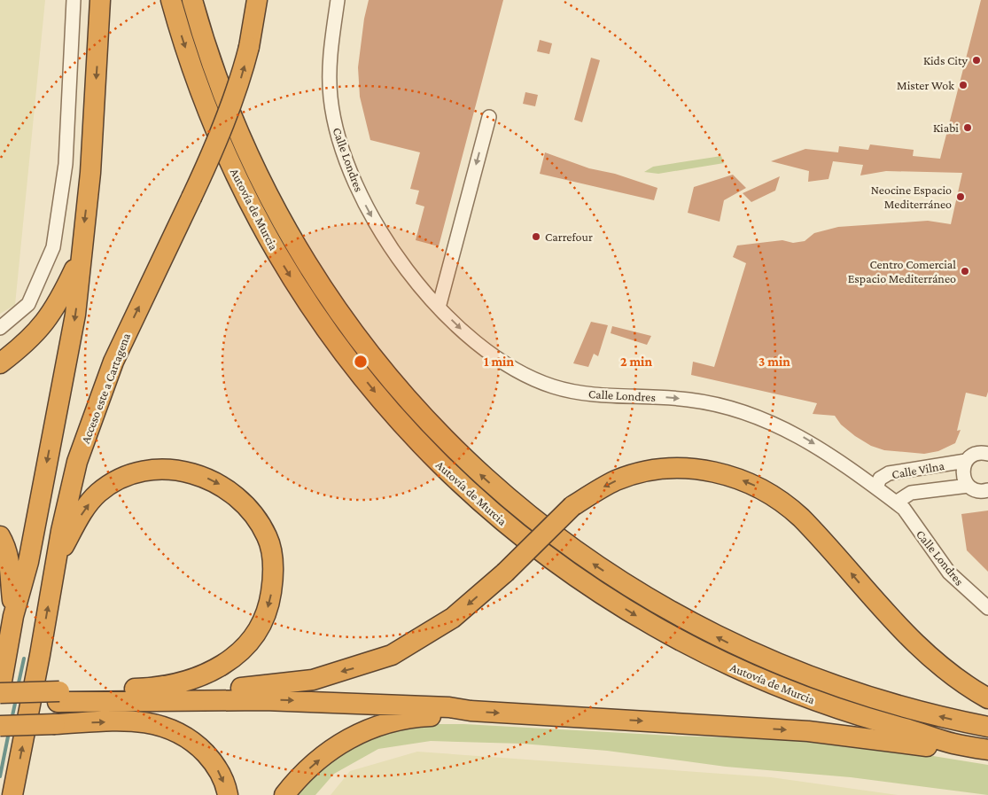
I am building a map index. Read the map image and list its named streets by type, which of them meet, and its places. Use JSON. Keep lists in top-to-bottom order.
{
  "streets": {
    "highway": ["Autovía de Murcia", "Acceso este a Cartagena"],
    "street": ["Calle Londres", "Calle Vilna"]
  },
  "crossings": [
    ["Calle Londres", "Calle Vilna"]
  ],
  "one_way": ["Calle Londres"],
  "places": [
    "Kids City",
    "Mister Wok",
    "Kiabi",
    "Neocine Espacio Mediterráneo",
    "Carrefour",
    "Centro Comercial Espacio Mediterráneo"
  ],
  "rings": ["1 min", "2 min", "3 min"]
}
